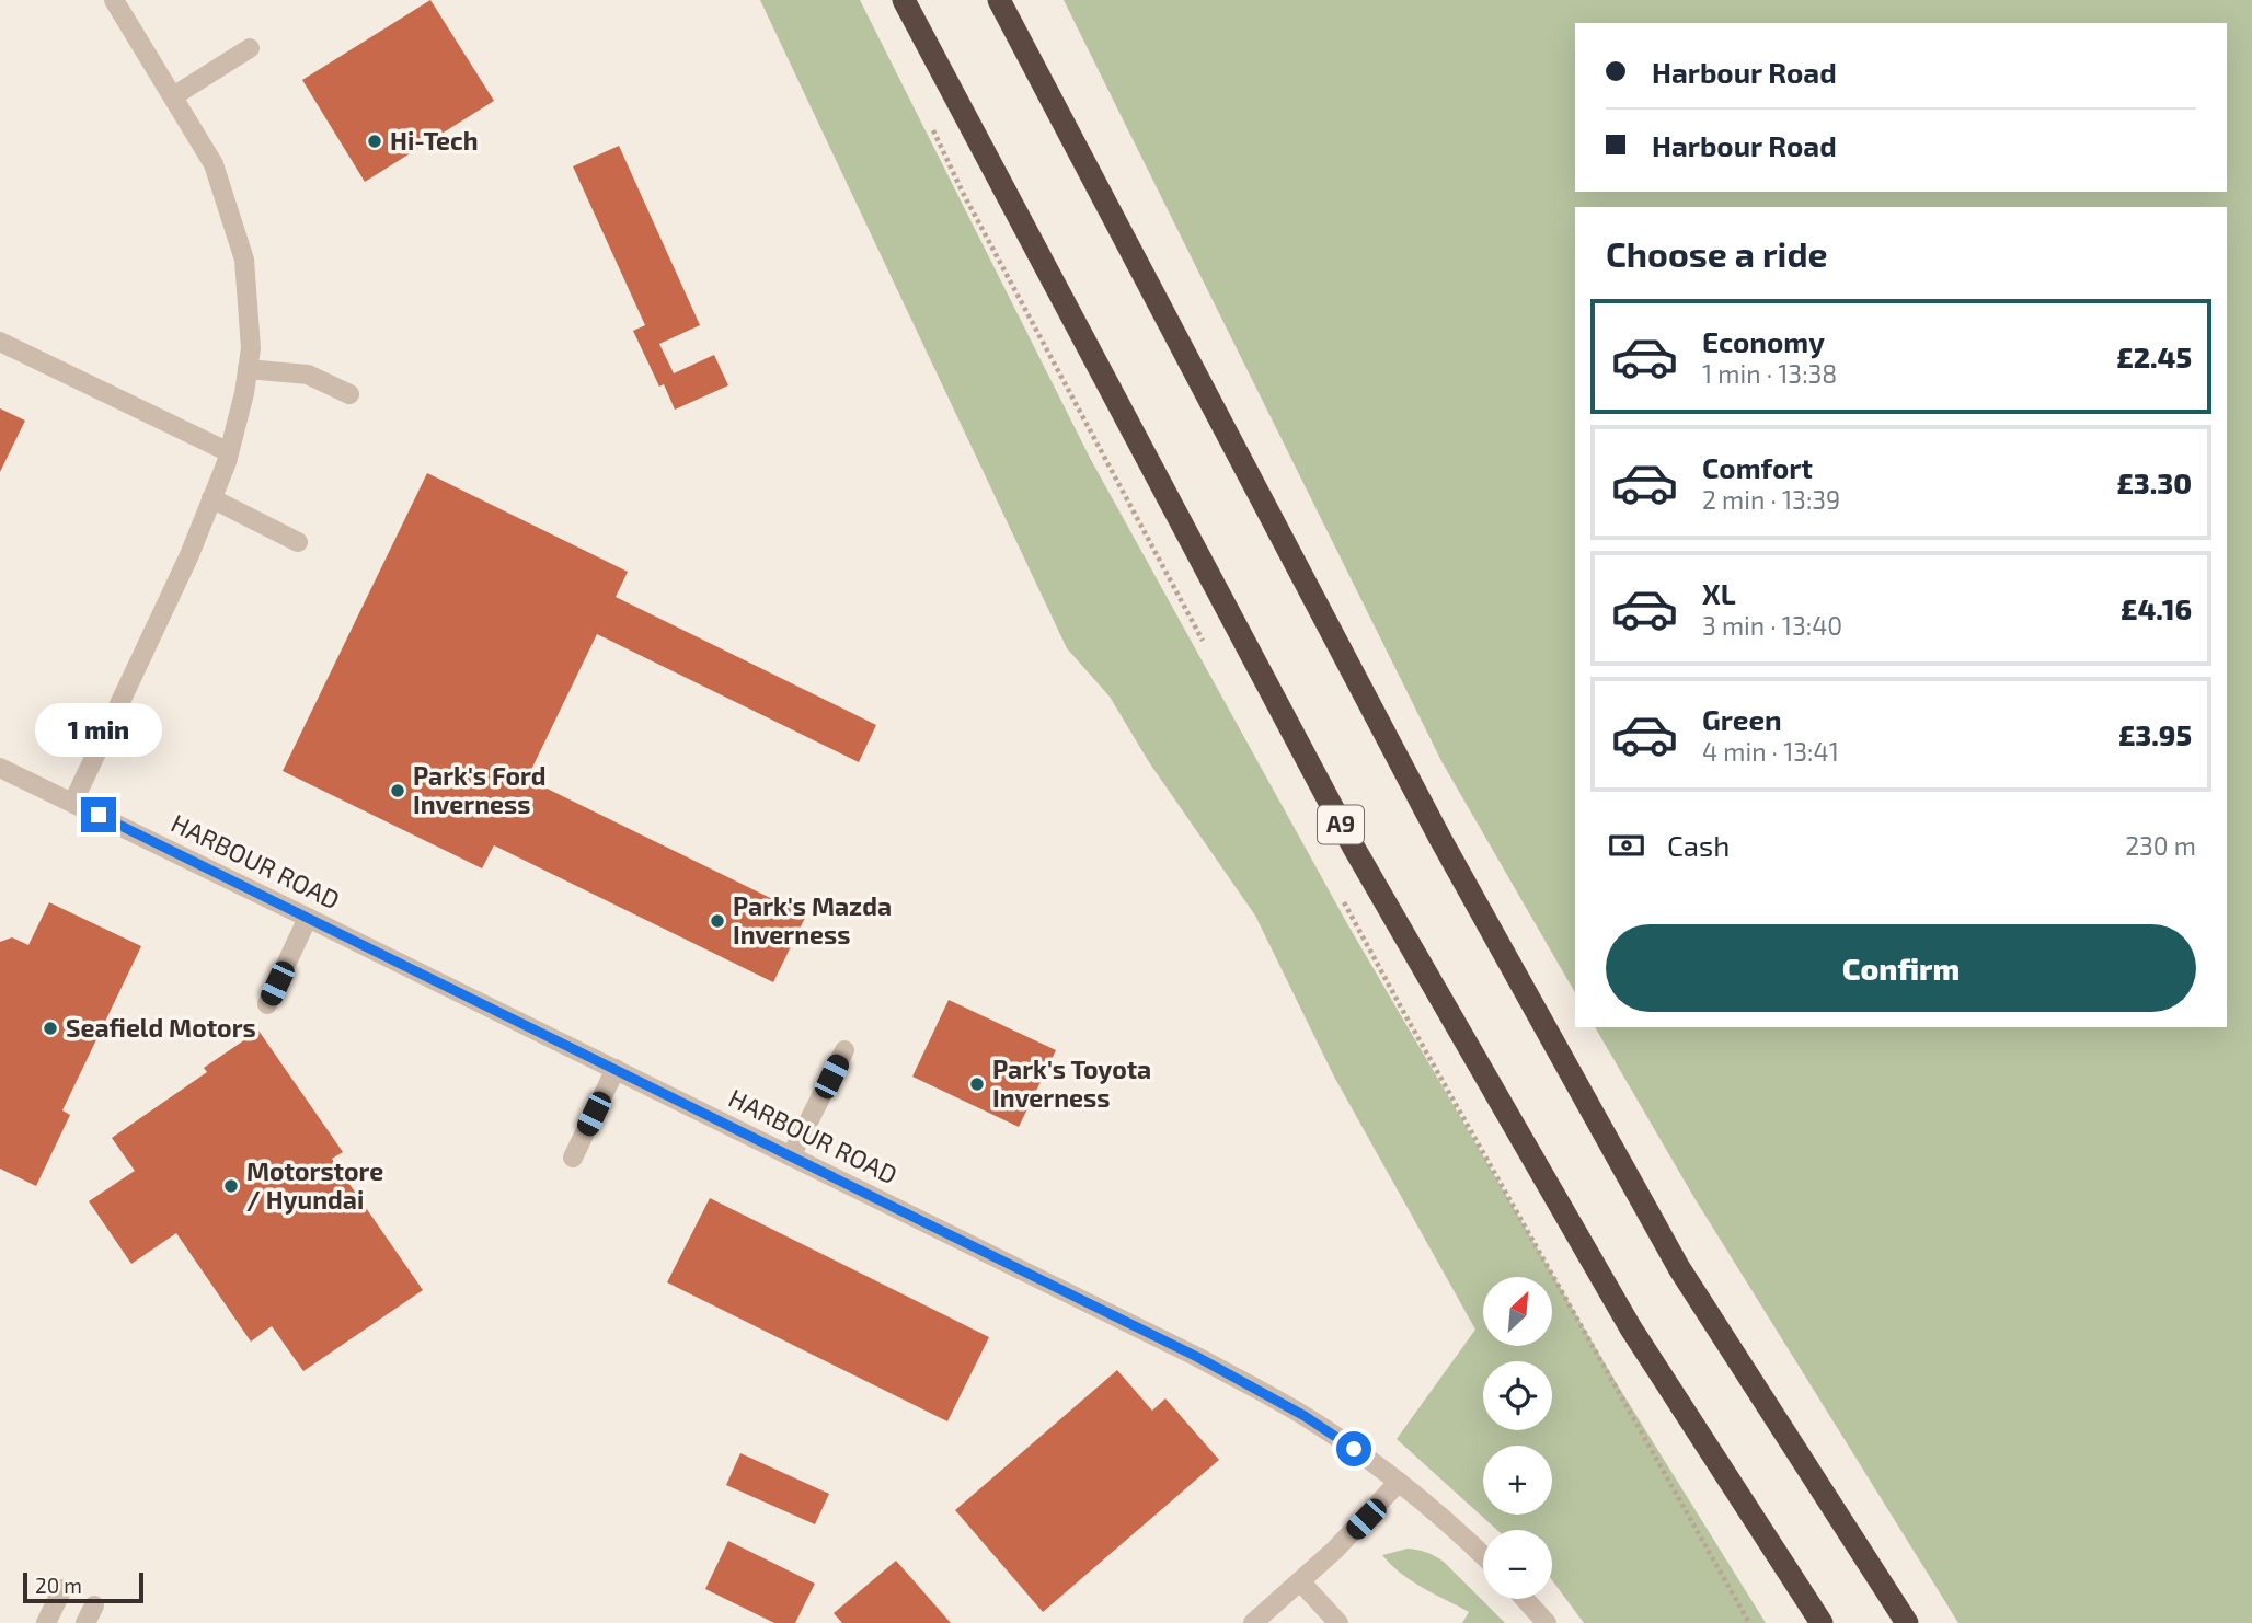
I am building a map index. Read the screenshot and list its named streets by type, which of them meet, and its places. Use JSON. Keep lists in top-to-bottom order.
{
  "streets": {
    "highway": ["A9"],
    "street": ["HARBOUR ROAD"]
  },
  "places": [
    "Hi-Tech",
    "Park's Ford Inverness",
    "Park's Mazda Inverness",
    "Seafield Motors",
    "Park's Toyota Inverness",
    "Motorstore / Hyundai"
  ],
  "scale_bar": "20 m",
  "north": "top right",
  "page": {
    "banner": ["Harbour Road", "Harbour Road"],
    "heading": "Choose a ride",
    "list": [
      {
        "name": "Economy",
        "note": "1 min · 13:38",
        "value": "£2.45"
      },
      {
        "name": "Comfort",
        "note": "2 min · 13:39",
        "value": "£3.30"
      },
      {
        "name": "XL",
        "note": "3 min · 13:40",
        "value": "£4.16"
      },
      {
        "name": "Green",
        "note": "4 min · 13:41",
        "value": "£3.95"
      }
    ],
    "bubble": "1 min",
    "pay": ["Cash", "230 m"],
    "buttons": "Confirm",
    "map_buttons": ["+", "−"],
    "scale": "20 m"
  }
}
